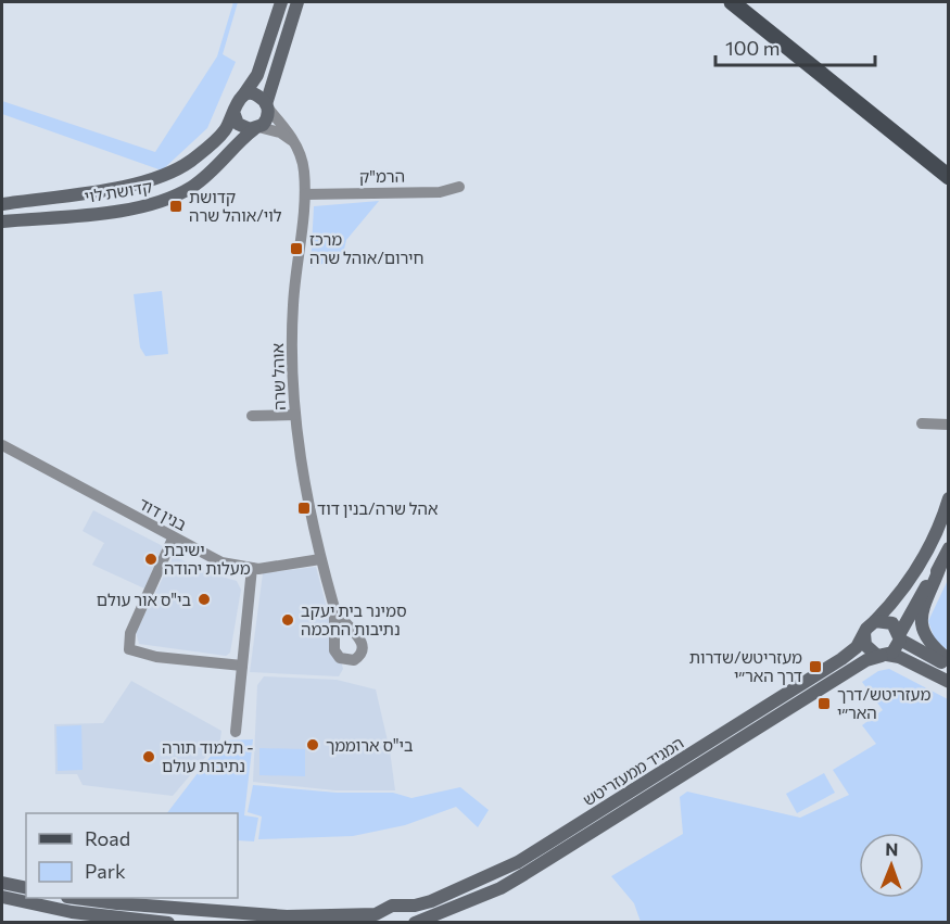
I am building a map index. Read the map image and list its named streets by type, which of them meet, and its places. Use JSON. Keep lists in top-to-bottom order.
{
  "streets": {
    "street": [
      "הרמ\"ק",
      "קדושת לוי",
      "אוהל שרה",
      "בנין דוד",
      "המגיד ממעזריטש"
    ]
  },
  "crossings": [
    ["הרמ\"ק", "אוהל שרה"],
    ["קדושת לוי", "אוהל שרה"],
    ["אוהל שרה", "בנין דוד"]
  ],
  "places": {
    "transit": [
      "קדושת לוי/אוהל שרה",
      "מרכז חירום/אוהל שרה",
      "אהל שרה/בנין דוד",
      "מעזריטש/שדרות דרך האר״י",
      "מעזריטש/דרך האר״י"
    ],
    "other": [
      "ישיבת מעלות יהודה",
      "בי\"ס אור עולם",
      "סמינר בית יעקב נתיבות החכמה",
      "בי\"ס ארוממך",
      "תלמוד תורה - נתיבות עולם"
    ]
  },
  "legend": ["Road", "Park"],
  "scale_bar": "100 m",
  "north": "top"
}
